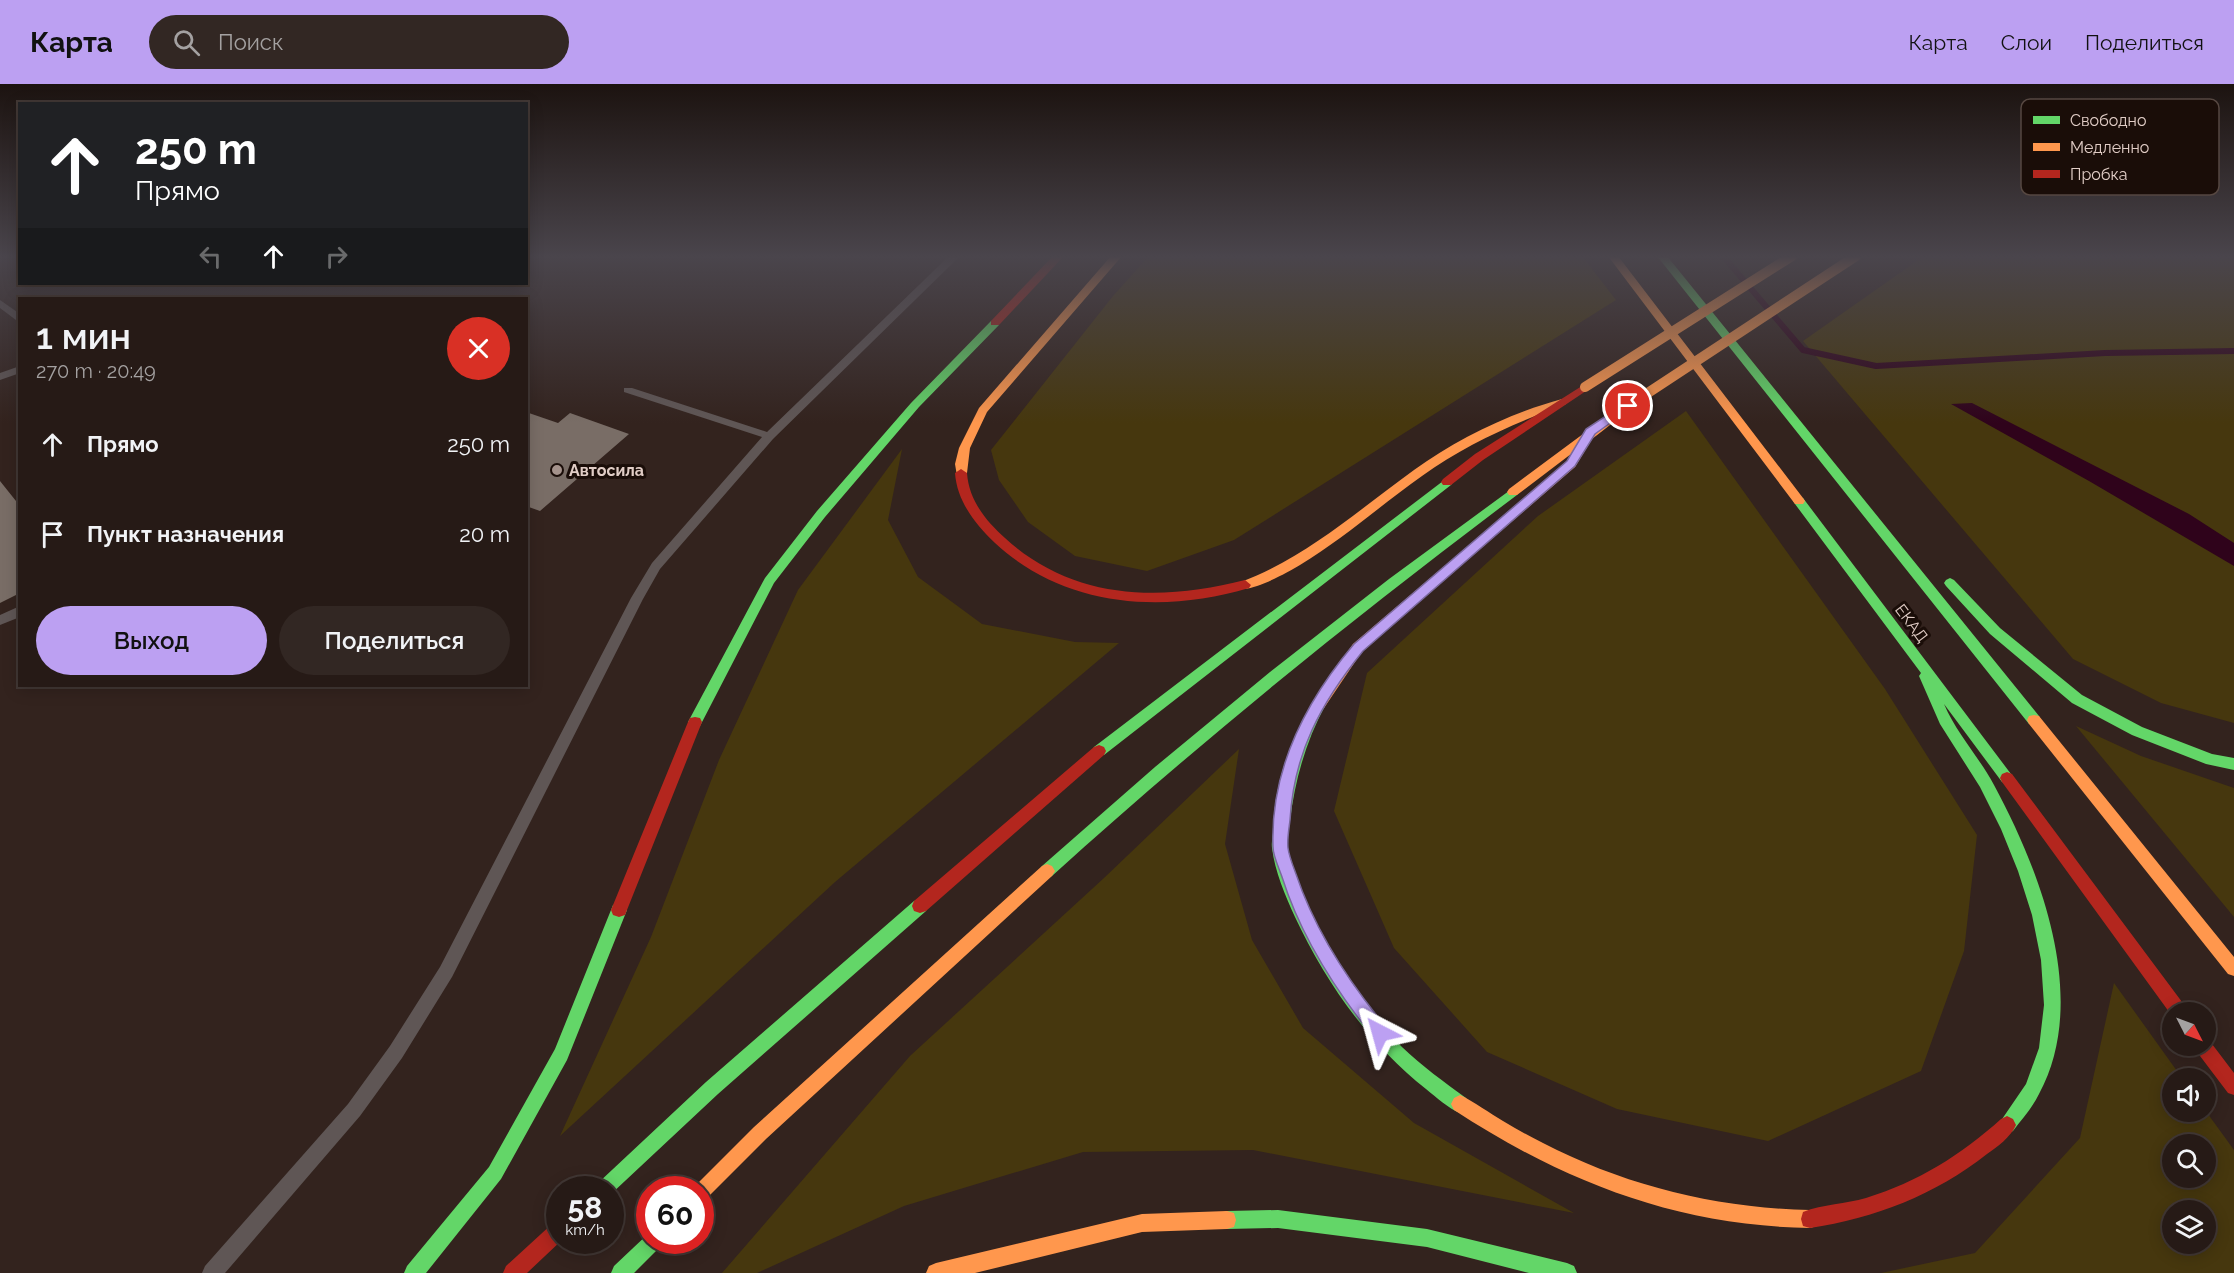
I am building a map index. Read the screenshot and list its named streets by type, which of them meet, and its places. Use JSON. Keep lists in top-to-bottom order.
{
  "streets": {
    "main road": ["ЕКАД"]
  },
  "places": ["Автосила"],
  "legend": ["Свободно", "Медленно", "Пробка"],
  "north": "bottom right",
  "page": {
    "header": "Карта",
    "search": "Поиск",
    "nav": ["Карта", "Слои", "Поделиться"],
    "turn": ["250 m", "Прямо"],
    "heading": ["1 мин", "270 m · 20:49"],
    "list": [
      {
        "name": "Прямо",
        "value": "250 m"
      },
      {
        "name": "Пункт назначения",
        "value": "20 m"
      }
    ],
    "buttons": ["Выход", "Поделиться"],
    "speed": "58 km/h",
    "limit": "60"
  }
}
